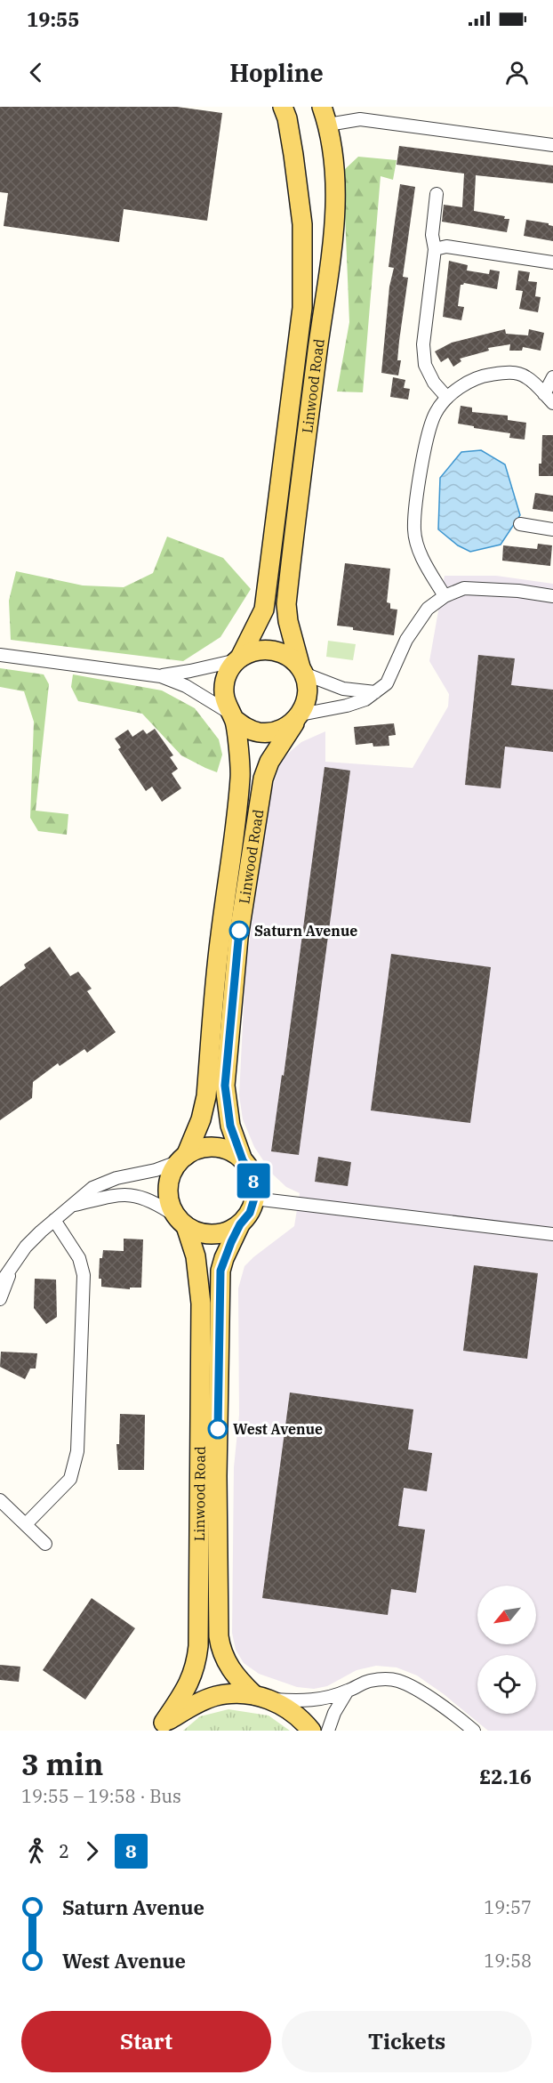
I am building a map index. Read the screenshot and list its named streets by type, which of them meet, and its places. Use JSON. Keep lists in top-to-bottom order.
{
  "streets": {
    "main road": ["Linwood Road"]
  },
  "places": ["Saturn Avenue", "West Avenue"],
  "lines": ["bus line 8"],
  "north": "bottom left",
  "page": {
    "status": "19:55",
    "header": "Hopline",
    "on_map": "8",
    "heading": ["3 min", "19:55 – 19:58 · Bus", "£2.16"],
    "legs": ["2", "8"],
    "list": [
      {
        "name": "Saturn Avenue",
        "value": "19:57"
      },
      {
        "name": "West Avenue",
        "value": "19:58"
      }
    ],
    "buttons": ["Start", "Tickets"]
  }
}
